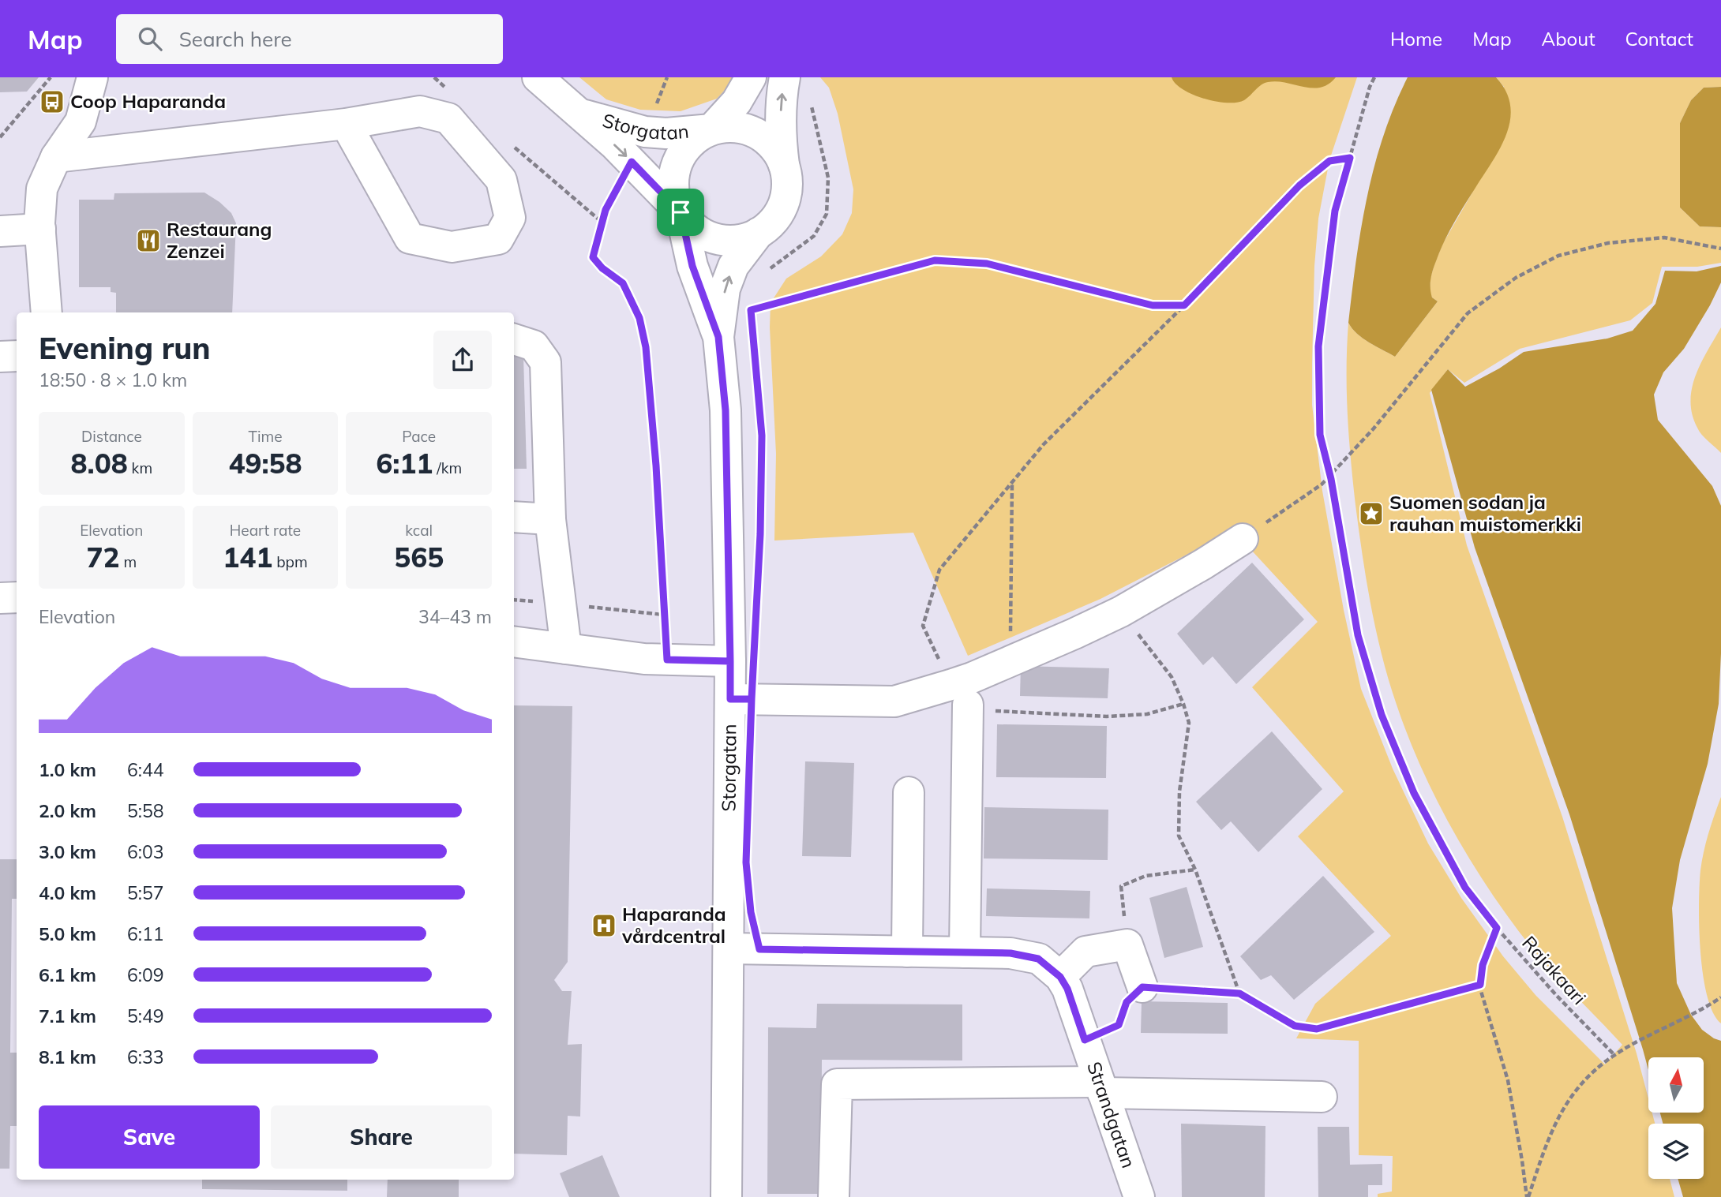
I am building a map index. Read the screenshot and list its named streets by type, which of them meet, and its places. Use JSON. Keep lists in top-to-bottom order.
{
  "streets": {
    "street": ["Storgatan", "Strandgatan"],
    "path": ["Rajakaari"]
  },
  "crossings": [
    ["Storgatan", "Strandgatan"]
  ],
  "places": {
    "bus stop": ["Coop Haparanda"],
    "restaurant": ["Restaurang Zenzei"],
    "place": ["Suomen sodan ja rauhan muistomerkki"],
    "hospital": ["Haparanda vårdcentral"]
  },
  "north": "top",
  "page": {
    "header": "Map",
    "search": "Search here",
    "nav": [
      "Home",
      "Map",
      "About",
      "Contact"
    ],
    "heading": ["Evening run", "18:50 · 8 × 1.0 km"],
    "stats": [
      ["Distance", "8.08 km"],
      ["Time", "49:58"],
      ["Pace", "6:11 /km"],
      ["Elevation", "72 m"],
      ["Heart rate", "141 bpm"],
      ["kcal", "565"]
    ],
    "chart": ["Elevation", "34–43 m"],
    "list": [
      {
        "name": "1.0 km",
        "note": "6:44"
      },
      {
        "name": "2.0 km",
        "note": "5:58"
      },
      {
        "name": "3.0 km",
        "note": "6:03"
      },
      {
        "name": "4.0 km",
        "note": "5:57"
      },
      {
        "name": "5.0 km",
        "note": "6:11"
      },
      {
        "name": "6.1 km",
        "note": "6:09"
      },
      {
        "name": "7.1 km",
        "note": "5:49"
      },
      {
        "name": "8.1 km",
        "note": "6:33"
      }
    ],
    "buttons": ["Save", "Share"]
  }
}
